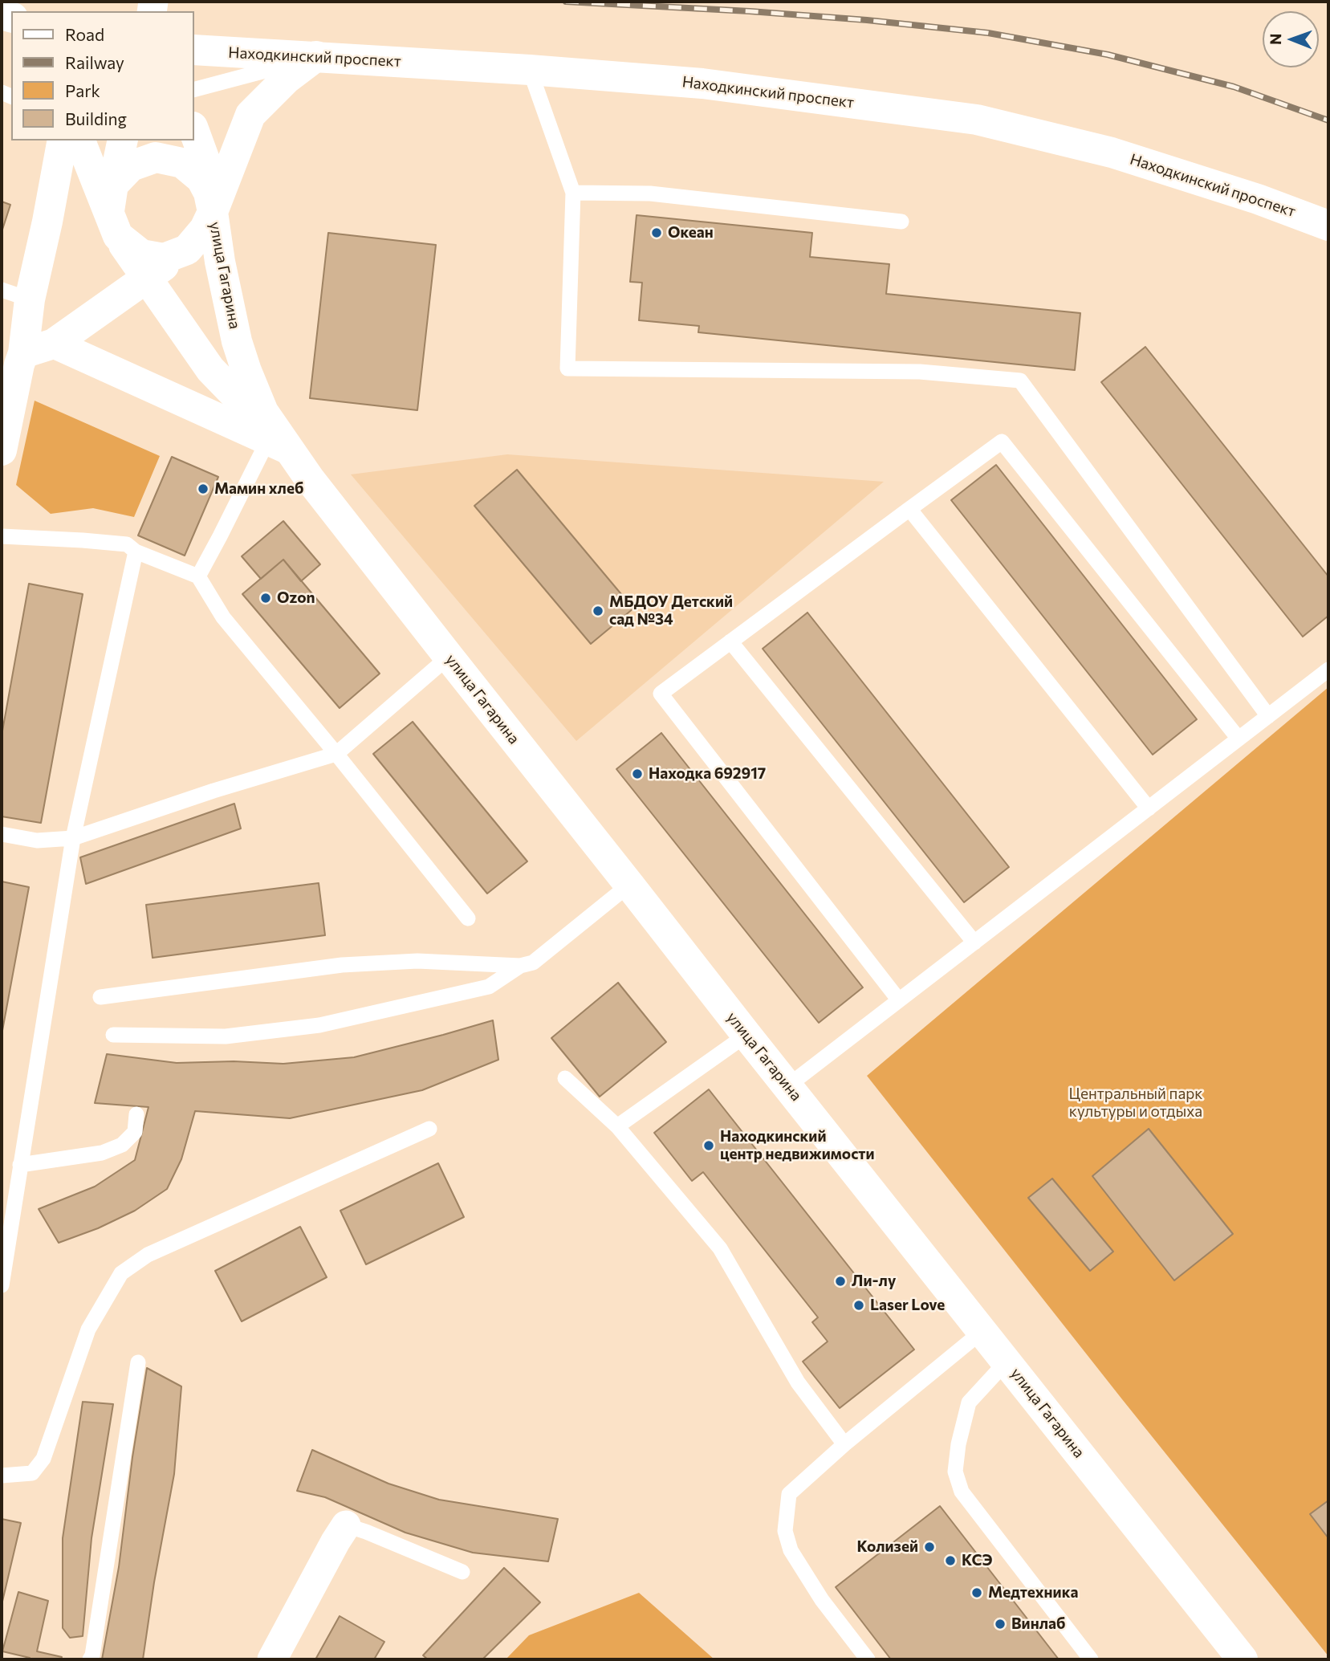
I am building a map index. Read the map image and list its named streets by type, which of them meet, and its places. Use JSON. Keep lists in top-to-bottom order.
{
  "streets": {
    "main road": ["Находкинский проспект", "улица Гагарина"]
  },
  "crossings": [
    ["Находкинский проспект", "улица Гагарина"]
  ],
  "parks": ["Центральный парк культуры и отдыха"],
  "places": [
    "Океан",
    "Мамин хлеб",
    "Ozon",
    "МБДОУ Детский сад №34",
    "Находка 692917",
    "Находкинский центр недвижимости",
    "Ли-лу",
    "Laser Love",
    "Колизей",
    "КСЭ",
    "Медтехника",
    "Винлаб"
  ],
  "legend": [
    "Road",
    "Railway",
    "Park",
    "Building"
  ],
  "north": "left"
}
